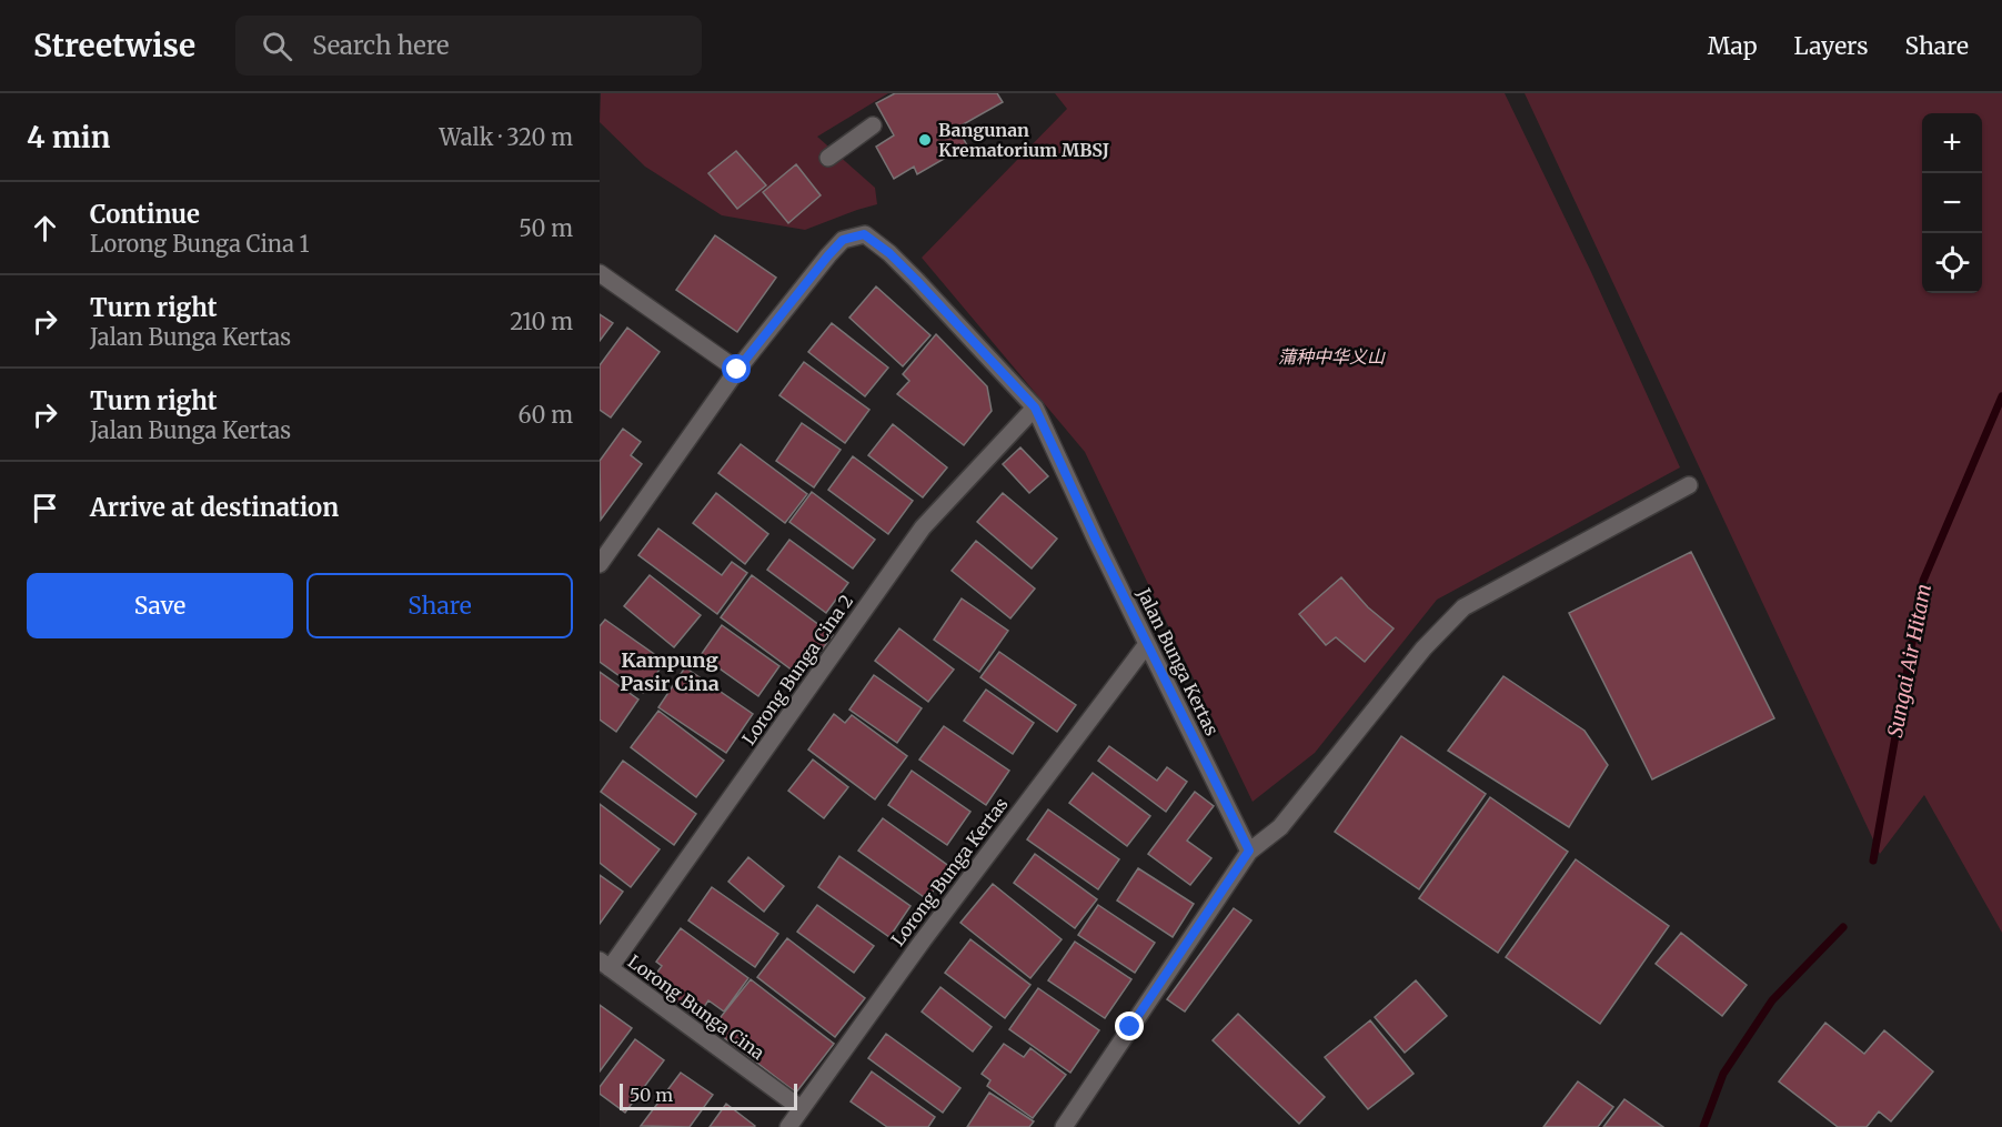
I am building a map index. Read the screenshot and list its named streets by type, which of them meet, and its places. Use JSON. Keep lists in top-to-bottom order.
{
  "streets": {
    "street": [
      "Jalan Bunga Kertas",
      "Lorong Bunga Cina 2",
      "Lorong Bunga Kertas",
      "Lorong Bunga Cina"
    ]
  },
  "crossings": [
    ["Jalan Bunga Kertas", "Lorong Bunga Cina 2"],
    ["Jalan Bunga Kertas", "Lorong Bunga Kertas"],
    ["Lorong Bunga Cina 2", "Lorong Bunga Cina"],
    ["Lorong Bunga Kertas", "Lorong Bunga Cina"]
  ],
  "districts": ["Kampung Pasir Cina"],
  "water": ["Sungai Air Hitam"],
  "parks": ["蒲种中华义山"],
  "places": ["Bangunan Krematorium MBSJ"],
  "scale_bar": "50 m",
  "page": {
    "header": "Streetwise",
    "search": "Search here",
    "nav": ["Map", "Layers", "Share"],
    "heading": ["4 min", "Walk · 320 m"],
    "map_buttons": ["+", "−"],
    "list": [
      ["Continue", "Lorong Bunga Cina 1", "50 m"],
      ["Turn right", "Jalan Bunga Kertas", "210 m"],
      ["Turn right", "Jalan Bunga Kertas", "60 m"],
      "Arrive at destination"
    ],
    "buttons": ["Save", "Share"],
    "scale": "50 m"
  }
}
